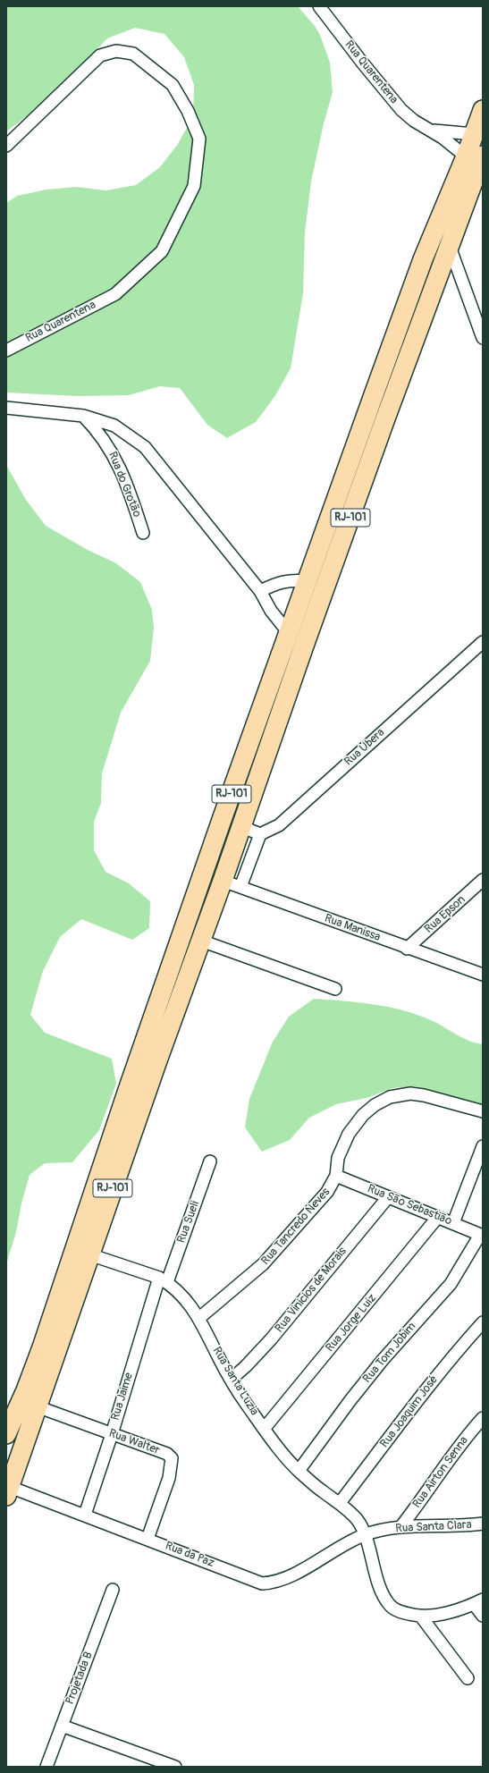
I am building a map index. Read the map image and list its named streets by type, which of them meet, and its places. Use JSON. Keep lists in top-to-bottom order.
{
  "streets": {
    "main road": ["RJ-101"],
    "street": [
      "Rua Quarentena",
      "Rua do Grotão",
      "Rua Ubera",
      "Rua Epson",
      "Rua Manissa",
      "Rua Sāo Sebastiāo",
      "Rua Sueli",
      "Rua Tancredo Neves",
      "Rua Vinicios de Morais",
      "Rua Jorge Luiz",
      "Rua Tom Jobim",
      "Rua Santa Luzia",
      "Rua Jaime",
      "Rua Joaquim José",
      "Rua Walter",
      "Rua Airton Senna",
      "Rua Santa Clara",
      "Rua da Paz",
      "Projetada B"
    ]
  },
  "crossings": [
    ["Rua Quarentena", "RJ-101"],
    ["RJ-101", "Rua Manissa"],
    ["RJ-101", "Rua Santa Luzia"],
    ["RJ-101", "Rua Walter"],
    ["RJ-101", "Rua da Paz"],
    ["Rua Epson", "Rua Manissa"],
    ["Rua Sāo Sebastiāo", "Rua Tancredo Neves"],
    ["Rua Sāo Sebastiāo", "Rua Vinicios de Morais"],
    ["Rua Sāo Sebastiāo", "Rua Jorge Luiz"],
    ["Rua Sāo Sebastiāo", "Rua Tom Jobim"],
    ["Rua Sueli", "Rua Santa Luzia"],
    ["Rua Sueli", "Rua Jaime"],
    ["Rua Tancredo Neves", "Rua Santa Luzia"],
    ["Rua Vinicios de Morais", "Rua Santa Luzia"],
    ["Rua Jorge Luiz", "Rua Santa Luzia"],
    ["Rua Tom Jobim", "Rua Santa Luzia"],
    ["Rua Santa Luzia", "Rua Jaime"],
    ["Rua Santa Luzia", "Rua Joaquim José"],
    ["Rua Santa Luzia", "Rua Santa Clara"],
    ["Rua Santa Luzia", "Rua da Paz"],
    ["Rua Jaime", "Rua Walter"],
    ["Rua Jaime", "Rua da Paz"],
    ["Rua Walter", "Rua da Paz"],
    ["Rua Airton Senna", "Rua Santa Clara"],
    ["Rua Santa Clara", "Rua da Paz"]
  ]
}
